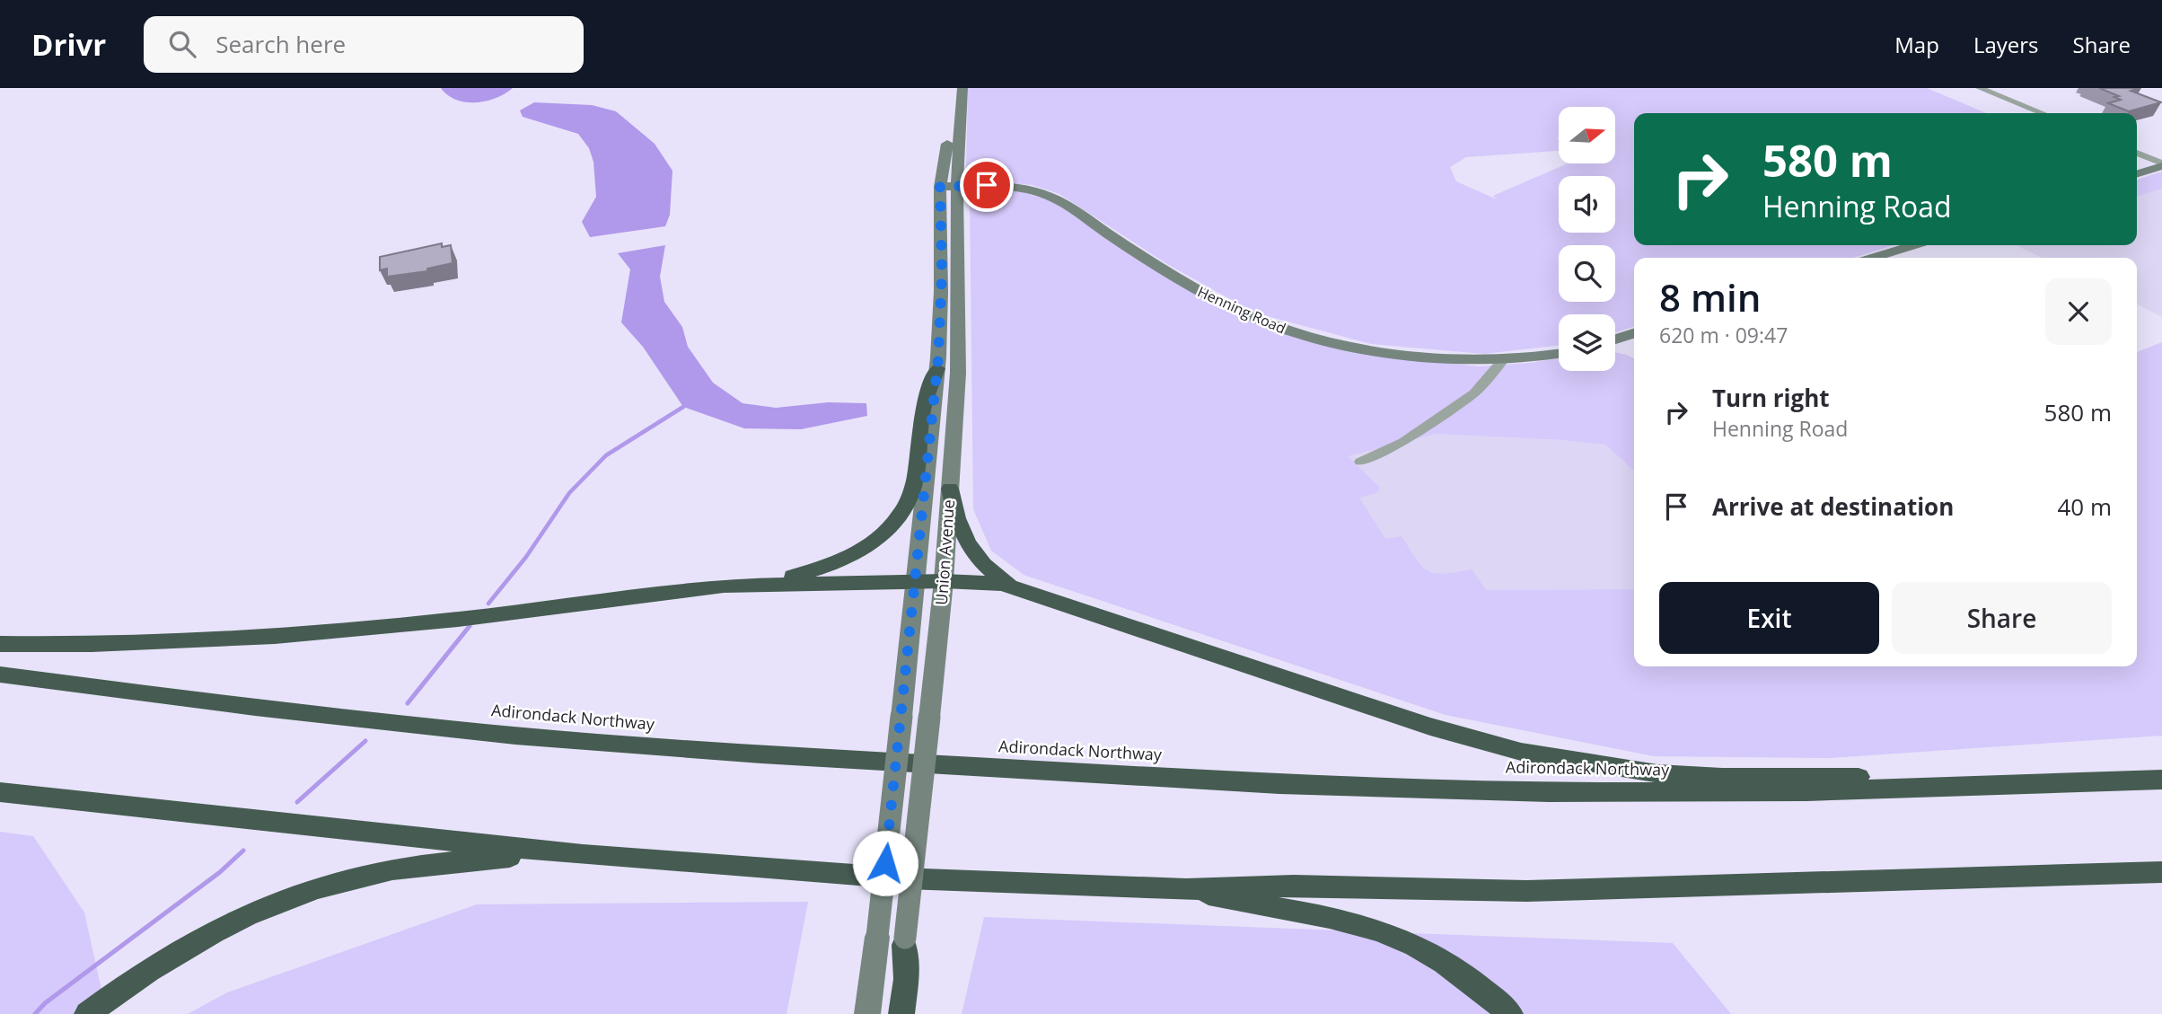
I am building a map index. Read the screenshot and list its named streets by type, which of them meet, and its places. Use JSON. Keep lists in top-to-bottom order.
{
  "streets": {
    "highway": ["Adirondack Northway"],
    "main road": ["Henning Road", "Union Avenue"]
  },
  "crossings": [
    ["Henning Road", "Union Avenue"]
  ],
  "north": "right",
  "page": {
    "header": "Drivr",
    "search": "Search here",
    "nav": ["Map", "Layers", "Share"],
    "turn": ["580 m", "Henning Road"],
    "heading": ["8 min", "620 m · 09:47"],
    "list": [
      {
        "name": "Turn right",
        "note": "Henning Road",
        "value": "580 m"
      },
      {
        "name": "Arrive at destination",
        "value": "40 m"
      }
    ],
    "buttons": ["Exit", "Share"]
  }
}
